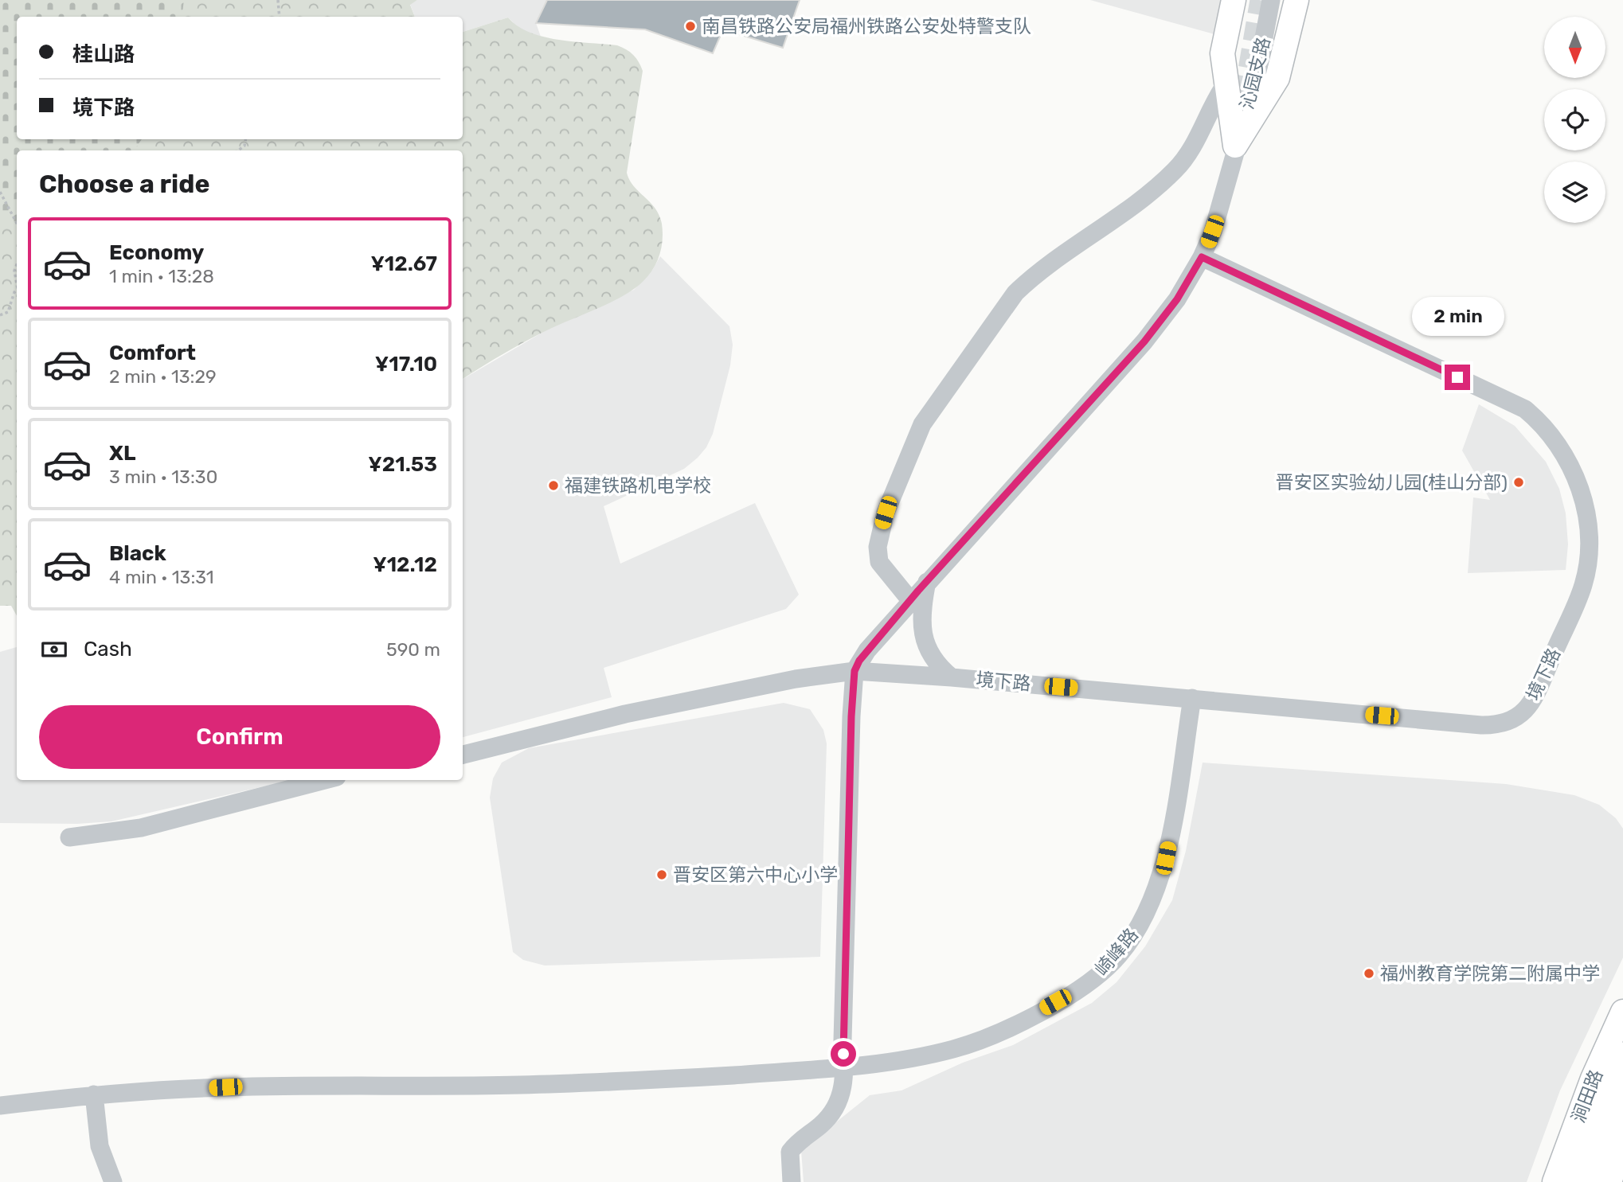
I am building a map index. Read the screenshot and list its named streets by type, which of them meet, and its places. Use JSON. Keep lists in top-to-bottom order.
{
  "streets": {
    "main road": ["涧田路"],
    "street": ["沁园支路", "境下路", "崎峰路"]
  },
  "crossings": [
    ["沁园支路", "境下路"],
    ["境下路", "崎峰路"]
  ],
  "places": [
    "南昌铁路公安局福州铁路公安处特警支队",
    "晋安区实验幼儿园(桂山分部)",
    "福建铁路机电学校",
    "晋安区第六中心小学",
    "福州教育学院第二附属中学"
  ],
  "north": "bottom",
  "page": {
    "banner": ["桂山路", "境下路"],
    "heading": "Choose a ride",
    "list": [
      {
        "name": "Economy",
        "note": "1 min · 13:28",
        "value": "¥12.67"
      },
      {
        "name": "Comfort",
        "note": "2 min · 13:29",
        "value": "¥17.10"
      },
      {
        "name": "XL",
        "note": "3 min · 13:30",
        "value": "¥21.53"
      },
      {
        "name": "Black",
        "note": "4 min · 13:31",
        "value": "¥12.12"
      }
    ],
    "bubble": "2 min",
    "pay": ["Cash", "590 m"],
    "buttons": "Confirm"
  }
}
